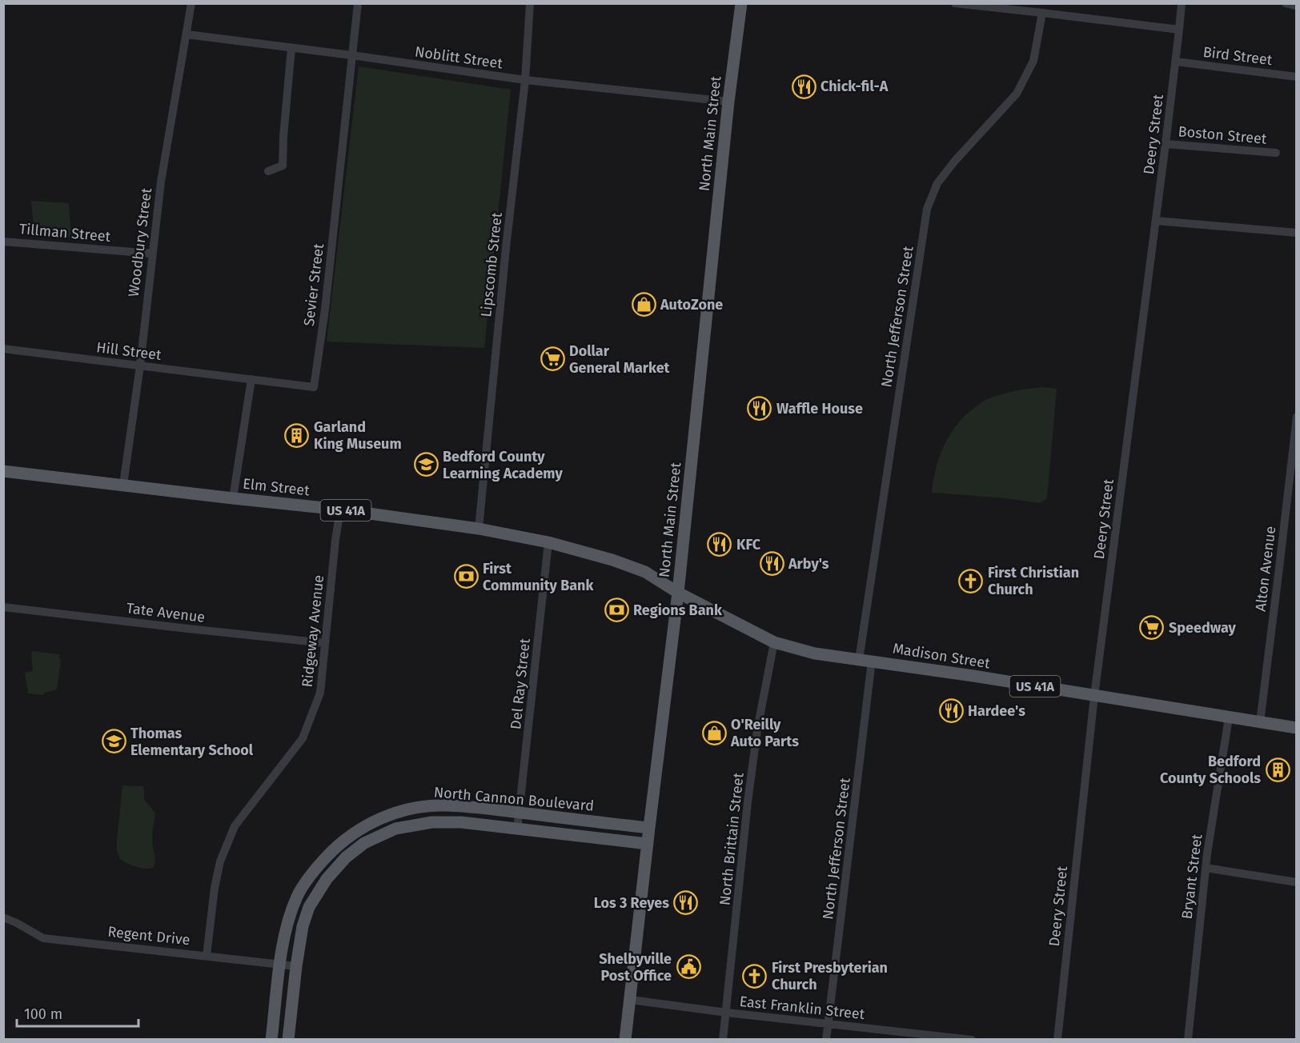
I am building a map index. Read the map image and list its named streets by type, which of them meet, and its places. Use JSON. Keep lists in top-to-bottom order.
{
  "streets": {
    "main road": [
      "North Main Street",
      "Elm Street",
      "US 41A",
      "Madison Street",
      "North Cannon Boulevard"
    ],
    "street": [
      "Bird Street",
      "Noblitt Street",
      "Deery Street",
      "Boston Street",
      "Tillman Street",
      "Woodbury Street",
      "Lipscomb Street",
      "Sevier Street",
      "North Jefferson Street",
      "Hill Street",
      "Alton Avenue",
      "Tate Avenue",
      "Ridgeway Avenue",
      "Del Ray Street",
      "North Brittain Street",
      "Bryant Street",
      "Regent Drive",
      "East Franklin Street"
    ]
  },
  "crossings": [
    ["Bird Street", "Deery Street"],
    ["Noblitt Street", "North Main Street"],
    ["Noblitt Street", "Woodbury Street"],
    ["Noblitt Street", "Lipscomb Street"],
    ["Noblitt Street", "Sevier Street"],
    ["North Main Street", "Elm Street"],
    ["North Main Street", "Madison Street"],
    ["North Main Street", "North Cannon Boulevard"],
    ["North Main Street", "East Franklin Street"],
    ["Deery Street", "Boston Street"],
    ["Deery Street", "Madison Street"],
    ["Tillman Street", "Woodbury Street"],
    ["Woodbury Street", "Hill Street"],
    ["Woodbury Street", "Elm Street"],
    ["Lipscomb Street", "Elm Street"],
    ["Sevier Street", "Hill Street"],
    ["North Jefferson Street", "Madison Street"],
    ["North Jefferson Street", "East Franklin Street"],
    ["Elm Street", "Ridgeway Avenue"],
    ["Elm Street", "Madison Street"],
    ["Elm Street", "Del Ray Street"],
    ["Alton Avenue", "Madison Street"],
    ["Tate Avenue", "Ridgeway Avenue"],
    ["Ridgeway Avenue", "Regent Drive"],
    ["Madison Street", "North Brittain Street"],
    ["Madison Street", "Bryant Street"],
    ["Del Ray Street", "North Cannon Boulevard"],
    ["North Cannon Boulevard", "Regent Drive"],
    ["North Brittain Street", "East Franklin Street"]
  ],
  "places": {
    "restaurant": [
      "Chick-fil-A",
      "Waffle House",
      "KFC",
      "Arby's",
      "Hardee's",
      "Los 3 Reyes"
    ],
    "shop": ["AutoZone", "O'Reilly Auto Parts"],
    "supermarket": ["Dollar General Market", "Speedway"],
    "building": ["Garland King Museum", "Bedford County Schools"],
    "school or university": ["Bedford County Learning Academy", "Thomas Elementary School"],
    "bank": ["First Community Bank", "Regions Bank"],
    "church": ["First Christian Church", "First Presbyterian Church"],
    "public building": ["Shelbyville Post Office"]
  },
  "scale_bar": "100 m"
}
